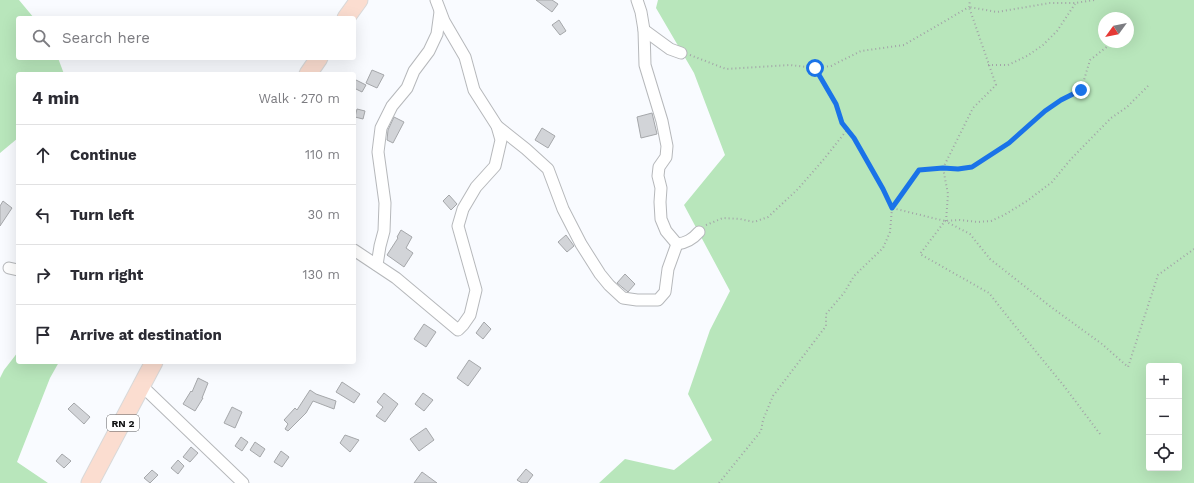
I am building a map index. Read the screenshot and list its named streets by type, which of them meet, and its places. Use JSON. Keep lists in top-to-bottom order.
{
  "streets": {
    "main road": ["RN 2"]
  },
  "north": "bottom left",
  "page": {
    "search": "Search here",
    "heading": ["4 min", "Walk · 270 m"],
    "list": [
      ["Continue", "110 m"],
      ["Turn left", "30 m"],
      ["Turn right", "130 m"],
      "Arrive at destination"
    ],
    "map_buttons": ["+", "−"]
  }
}
